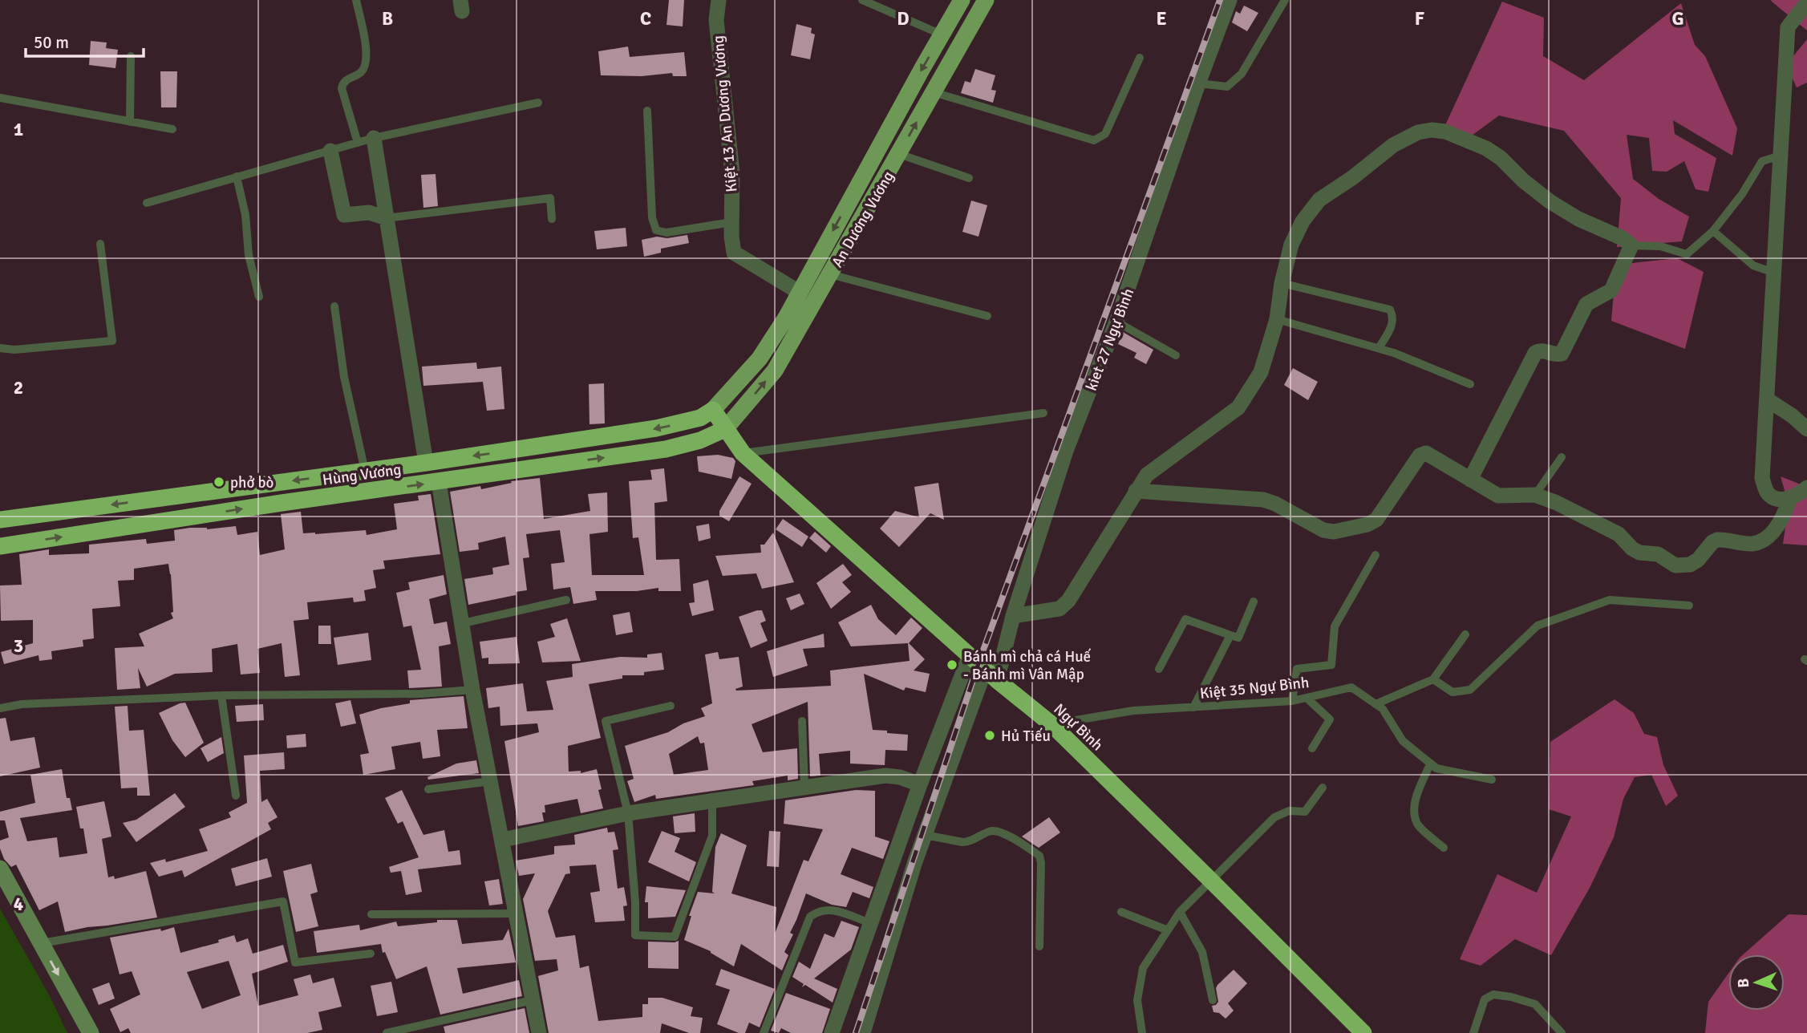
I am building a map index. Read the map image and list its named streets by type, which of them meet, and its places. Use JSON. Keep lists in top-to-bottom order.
{
  "streets": {
    "highway": ["Hùng Vương", "Ngự Bình"],
    "main road": ["An Dương Vương"],
    "street": ["Kiệt 13 An Dương Vương", "kiet 27 Ngự Bình"],
    "lane": ["Kiệt 35 Ngự Bình"]
  },
  "crossings": [
    ["Kiệt 13 An Dương Vương", "An Dương Vương"],
    ["An Dương Vương", "Hùng Vương"],
    ["An Dương Vương", "Ngự Bình"],
    ["kiet 27 Ngự Bình", "Ngự Bình"],
    ["Hùng Vương", "Ngự Bình"],
    ["Kiệt 35 Ngự Bình", "Ngự Bình"]
  ],
  "places": ["phở bò", "Bánh mì chả cá Huế - Bánh mì Vân Mập", "Hủ Tiếu"],
  "scale_bar": "50 m",
  "north": "left",
  "grid": {
    "columns": [
      "B",
      "C",
      "D",
      "E",
      "F",
      "G"
    ],
    "rows": [
      "1",
      "2",
      "3",
      "4"
    ]
  }
}
